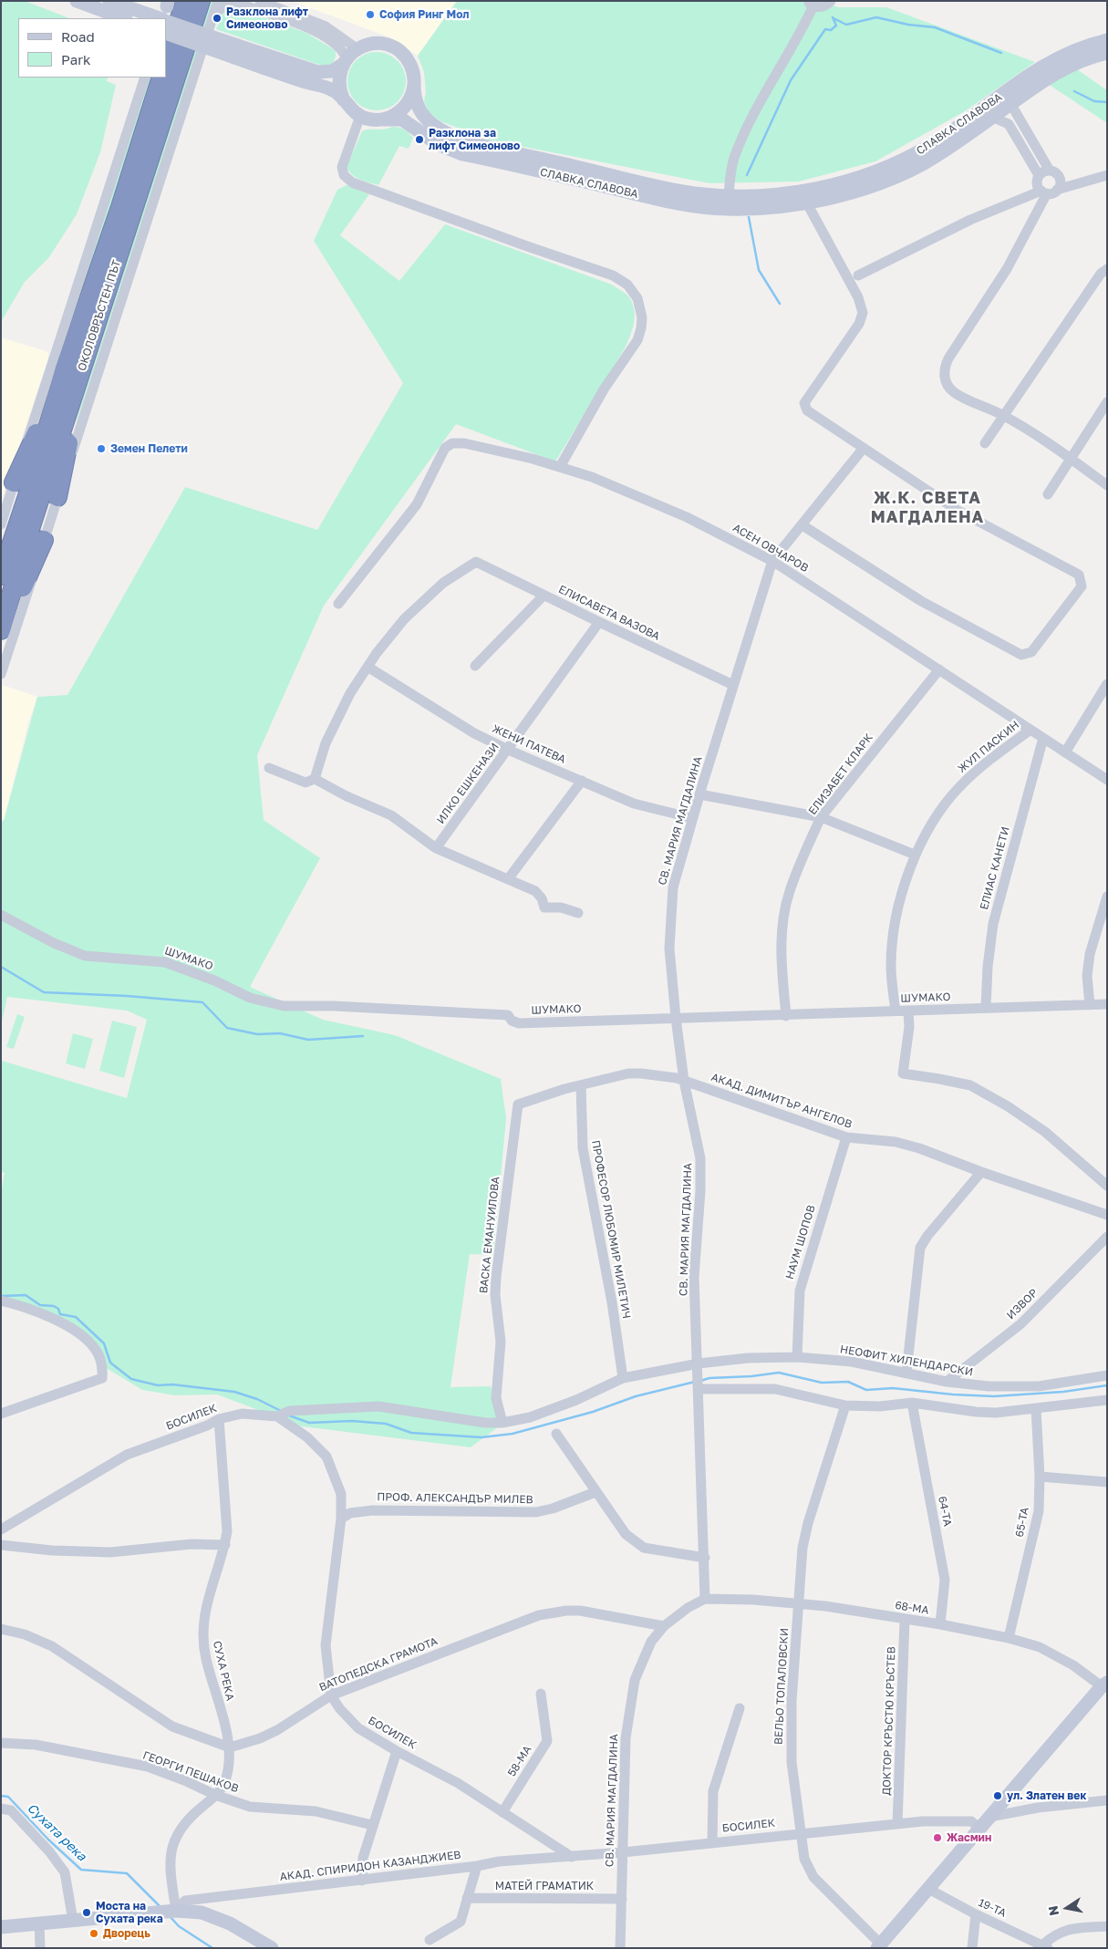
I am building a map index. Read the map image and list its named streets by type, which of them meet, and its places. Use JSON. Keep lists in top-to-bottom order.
{
  "streets": {
    "highway": ["ОКОЛОВРЪСТЕН ПЪТ"],
    "street": [
      "СЛАВКА СЛАВОВА",
      "АСЕН ОВЧАРОВ",
      "ЕЛИСАВЕТА ВАЗОВА",
      "ЖЕНИ ПАТЕВА",
      "ЖУЛ ПАСКИН",
      "ЕЛИЗАБЕТ КЛАРК",
      "ИЛКО ЕШКЕНАЗИ",
      "СВ. МАРИЯ МАГДАЛИНА",
      "ЕЛИАС КАНЕТИ",
      "ШУМАКО",
      "АКАД. ДИМИТЪР АНГЕЛОВ",
      "ПРОФЕСОР ЛЮБОМИР МИЛЕТИЧ",
      "ВАСКА ЕМАНУИЛОВА",
      "НАУМ ШОПОВ",
      "ИЗВОР",
      "НЕОФИТ ХИЛЕНДАРСКИ",
      "БОСИЛЕК",
      "ПРОФ. АЛЕКСАНДЪР МИЛЕВ",
      "64-ТА",
      "65-ТА",
      "68-МА",
      "ВАТОПЕДСКА ГРАМОТА",
      "СУХА РЕКА",
      "ВЕЛЬО ТОПАЛОВСКИ",
      "ДОКТОР КРЪСТЮ КРЪСТЕВ",
      "58-МА",
      "ГЕОРГИ ПЕШАКОВ",
      "АКАД. СПИРИДОН КАЗАНДЖИЕВ",
      "МАТЕЙ ГРАМАТИК",
      "19-ТА"
    ]
  },
  "crossings": [
    ["АСЕН ОВЧАРОВ", "ЖУЛ ПАСКИН"],
    ["АСЕН ОВЧАРОВ", "ЕЛИЗАБЕТ КЛАРК"],
    ["АСЕН ОВЧАРОВ", "СВ. МАРИЯ МАГДАЛИНА"],
    ["АСЕН ОВЧАРОВ", "ЕЛИАС КАНЕТИ"],
    ["ЕЛИСАВЕТА ВАЗОВА", "ЖЕНИ ПАТЕВА"],
    ["ЕЛИСАВЕТА ВАЗОВА", "ИЛКО ЕШКЕНАЗИ"],
    ["ЕЛИСАВЕТА ВАЗОВА", "СВ. МАРИЯ МАГДАЛИНА"],
    ["ЖЕНИ ПАТЕВА", "ИЛКО ЕШКЕНАЗИ"],
    ["ЖЕНИ ПАТЕВА", "СВ. МАРИЯ МАГДАЛИНА"],
    ["ЖУЛ ПАСКИН", "ШУМАКО"],
    ["ЕЛИЗАБЕТ КЛАРК", "ШУМАКО"],
    ["СВ. МАРИЯ МАГДАЛИНА", "ШУМАКО"],
    ["СВ. МАРИЯ МАГДАЛИНА", "АКАД. ДИМИТЪР АНГЕЛОВ"],
    ["СВ. МАРИЯ МАГДАЛИНА", "НЕОФИТ ХИЛЕНДАРСКИ"],
    ["СВ. МАРИЯ МАГДАЛИНА", "БОСИЛЕК"],
    ["СВ. МАРИЯ МАГДАЛИНА", "68-МА"],
    ["СВ. МАРИЯ МАГДАЛИНА", "ВАТОПЕДСКА ГРАМОТА"],
    ["СВ. МАРИЯ МАГДАЛИНА", "МАТЕЙ ГРАМАТИК"],
    ["ЕЛИАС КАНЕТИ", "ШУМАКО"],
    ["АКАД. ДИМИТЪР АНГЕЛОВ", "ПРОФЕСОР ЛЮБОМИР МИЛЕТИЧ"],
    ["АКАД. ДИМИТЪР АНГЕЛОВ", "ВАСКА ЕМАНУИЛОВА"],
    ["АКАД. ДИМИТЪР АНГЕЛОВ", "НАУМ ШОПОВ"],
    ["ПРОФЕСОР ЛЮБОМИР МИЛЕТИЧ", "НЕОФИТ ХИЛЕНДАРСКИ"],
    ["ВАСКА ЕМАНУИЛОВА", "НЕОФИТ ХИЛЕНДАРСКИ"],
    ["НАУМ ШОПОВ", "НЕОФИТ ХИЛЕНДАРСКИ"],
    ["ИЗВОР", "НЕОФИТ ХИЛЕНДАРСКИ"],
    ["НЕОФИТ ХИЛЕНДАРСКИ", "БОСИЛЕК"],
    ["БОСИЛЕК", "ВАТОПЕДСКА ГРАМОТА"],
    ["БОСИЛЕК", "СУХА РЕКА"],
    ["БОСИЛЕК", "ВЕЛЬО ТОПАЛОВСКИ"],
    ["БОСИЛЕК", "ДОКТОР КРЪСТЮ КРЪСТЕВ"],
    ["БОСИЛЕК", "58-МА"],
    ["БОСИЛЕК", "АКАД. СПИРИДОН КАЗАНДЖИЕВ"],
    ["64-ТА", "68-МА"],
    ["65-ТА", "68-МА"],
    ["68-МА", "ВЕЛЬО ТОПАЛОВСКИ"],
    ["68-МА", "ДОКТОР КРЪСТЮ КРЪСТЕВ"],
    ["ВАТОПЕДСКА ГРАМОТА", "СУХА РЕКА"],
    ["СУХА РЕКА", "ГЕОРГИ ПЕШАКОВ"],
    ["СУХА РЕКА", "АКАД. СПИРИДОН КАЗАНДЖИЕВ"]
  ],
  "districts": ["Ж.К. СВЕТА МАГДАЛЕНА"],
  "water": ["Сухата река"],
  "places": [
    "София Ринг Мол",
    "Разклона лифт Симеоново",
    "Разклона за лифт Симеоново",
    "Земен Пелети",
    "ул. Златен век",
    "Жасмин",
    "Моста на Сухата река",
    "Дворець"
  ],
  "legend": ["Road", "Park"],
  "north": "left"
}
